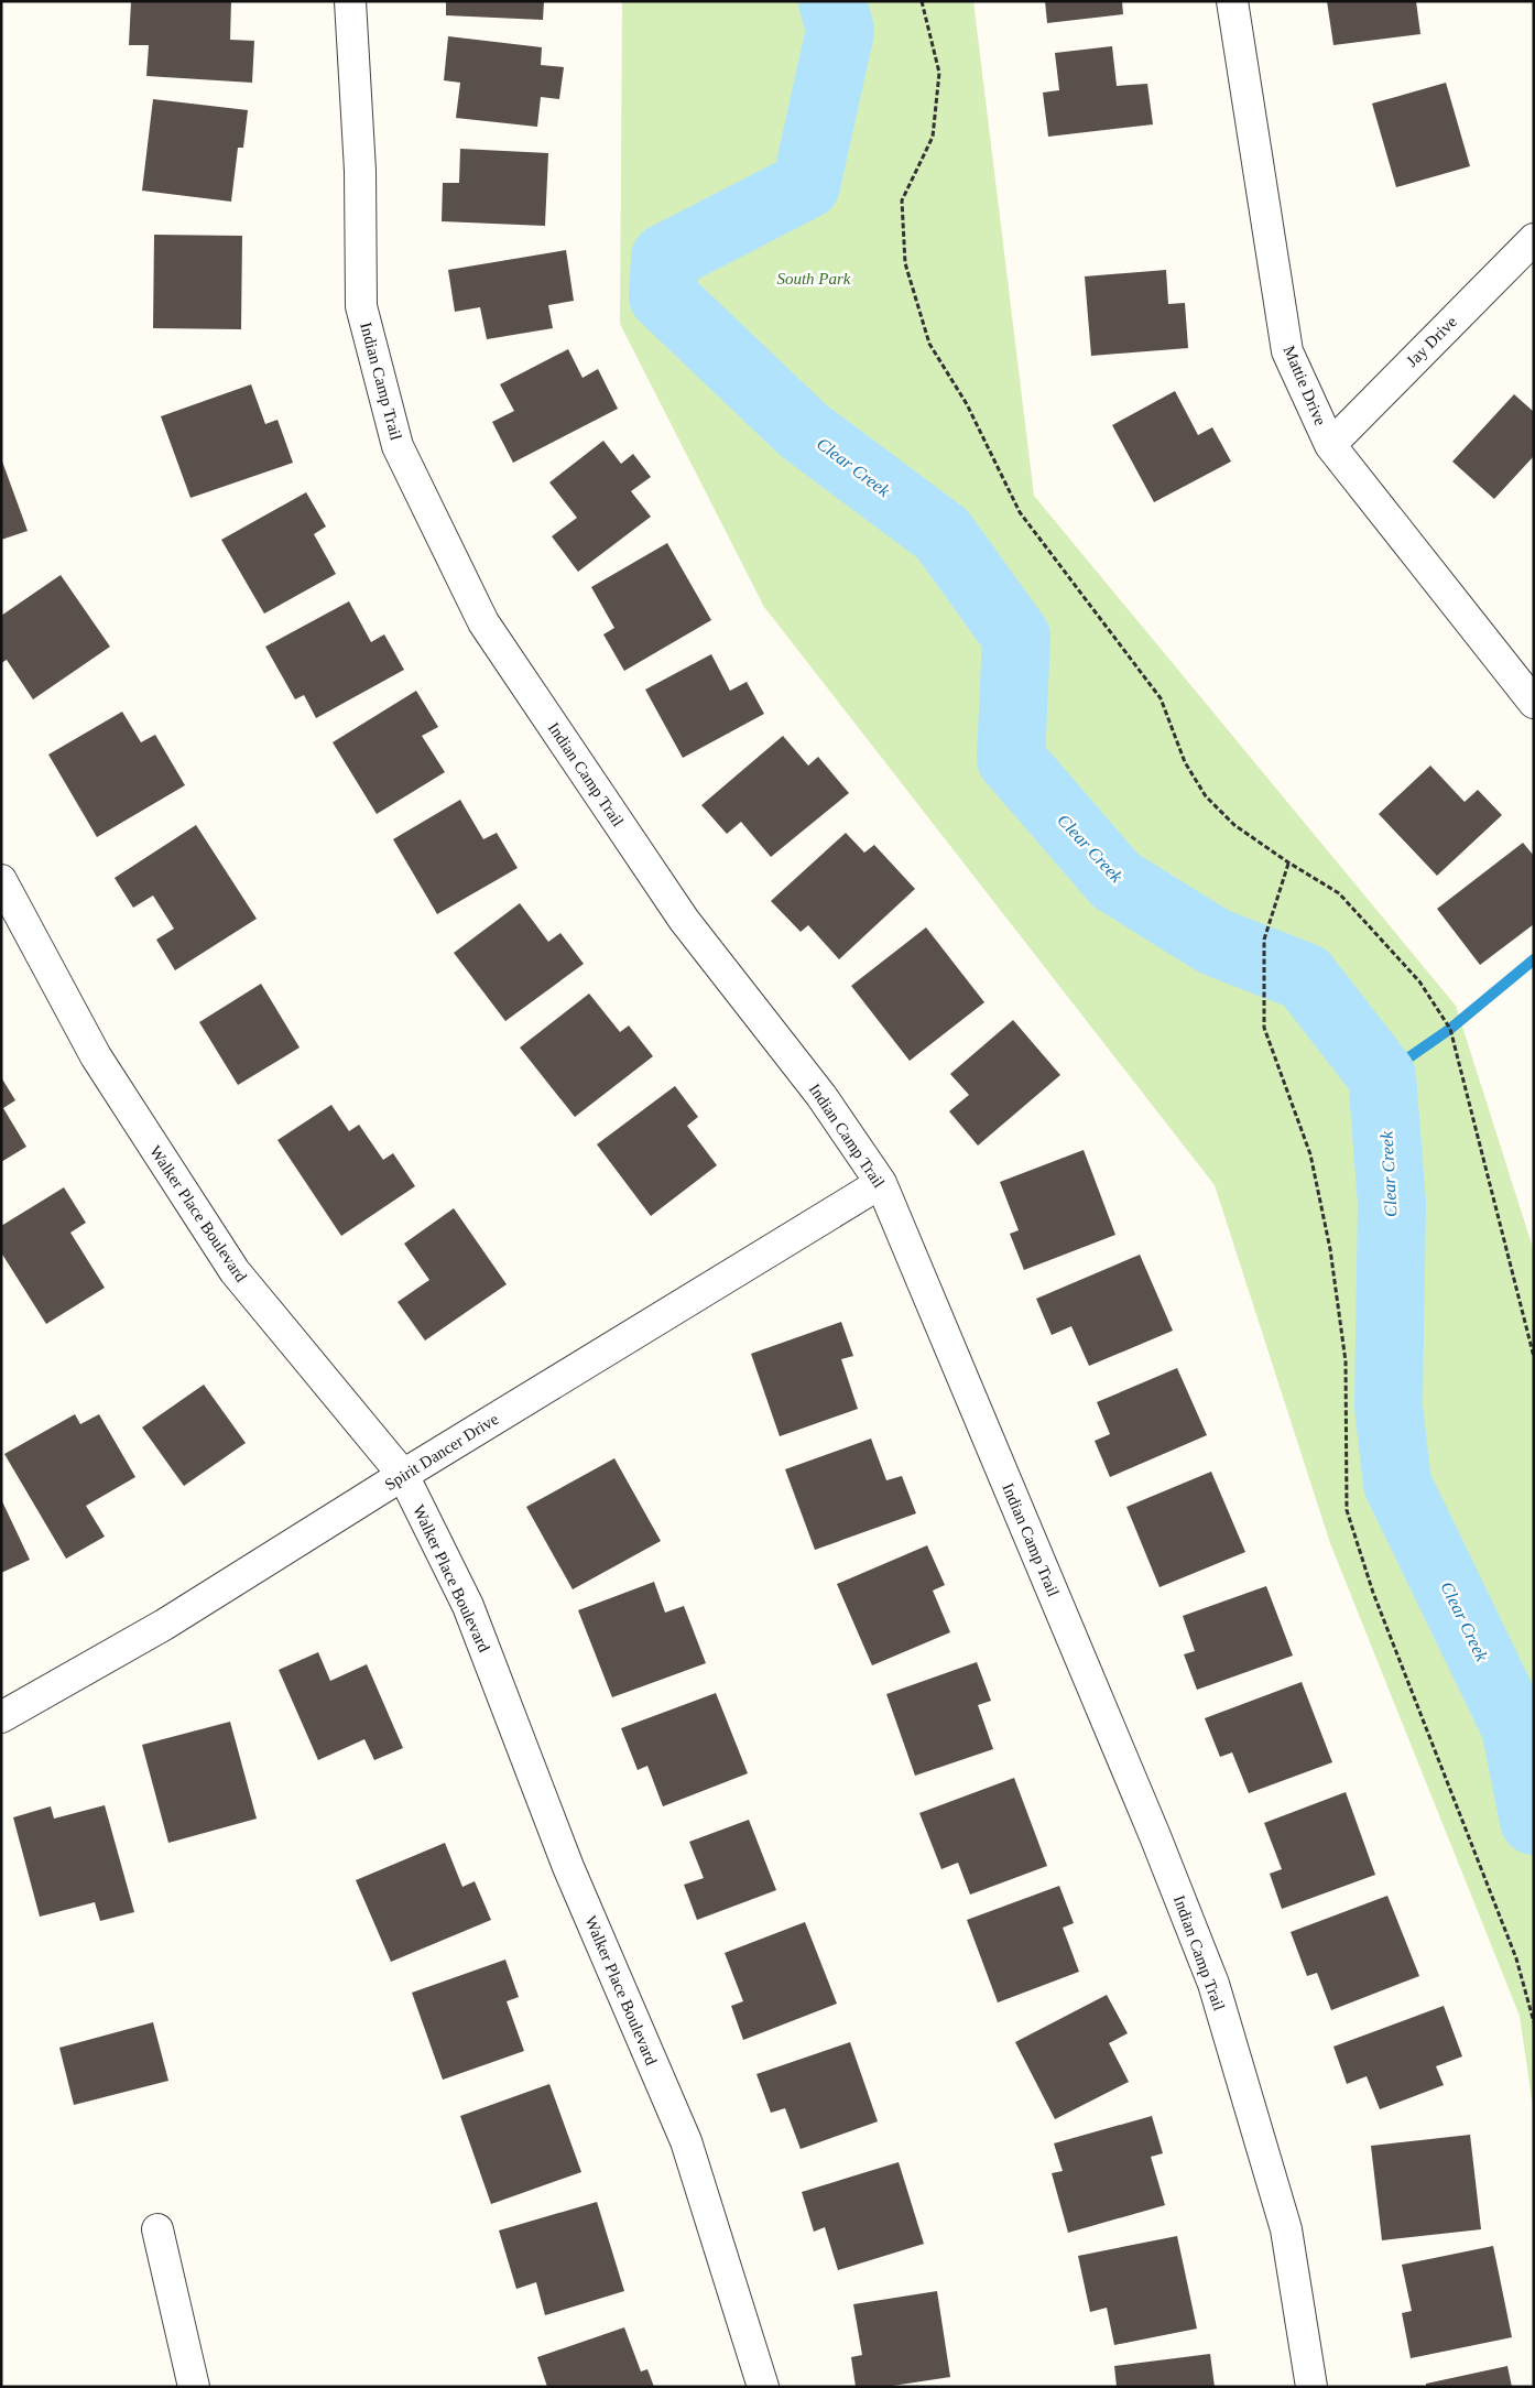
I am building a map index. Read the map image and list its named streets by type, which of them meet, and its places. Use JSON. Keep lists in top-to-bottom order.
{
  "streets": {
    "street": [
      "Jay Drive",
      "Indian Camp Trail",
      "Mattie Drive",
      "Walker Place Boulevard",
      "Spirit Dancer Drive"
    ]
  },
  "crossings": [
    ["Jay Drive", "Mattie Drive"],
    ["Indian Camp Trail", "Spirit Dancer Drive"],
    ["Walker Place Boulevard", "Spirit Dancer Drive"]
  ],
  "water": ["Clear Creek"],
  "parks": ["South Park"]
}
